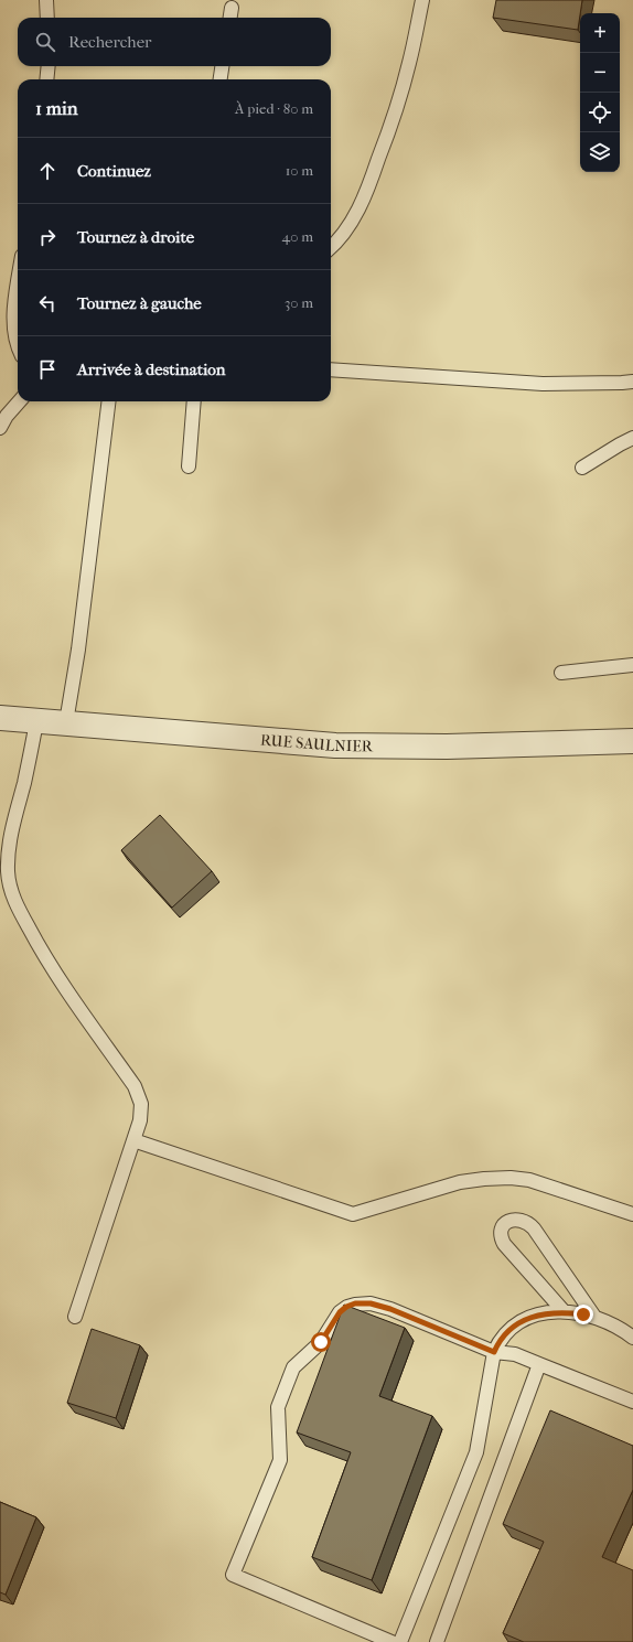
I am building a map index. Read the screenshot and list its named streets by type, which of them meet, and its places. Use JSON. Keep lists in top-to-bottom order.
{
  "streets": {
    "street": ["RUE SAULNIER"]
  },
  "page": {
    "map_buttons": ["+", "−"],
    "search": "Rechercher",
    "heading": ["1 min", "À pied · 80 m"],
    "list": [
      ["Continuez", "10 m"],
      ["Tournez à droite", "40 m"],
      ["Tournez à gauche", "30 m"],
      "Arrivée à destination"
    ]
  }
}
